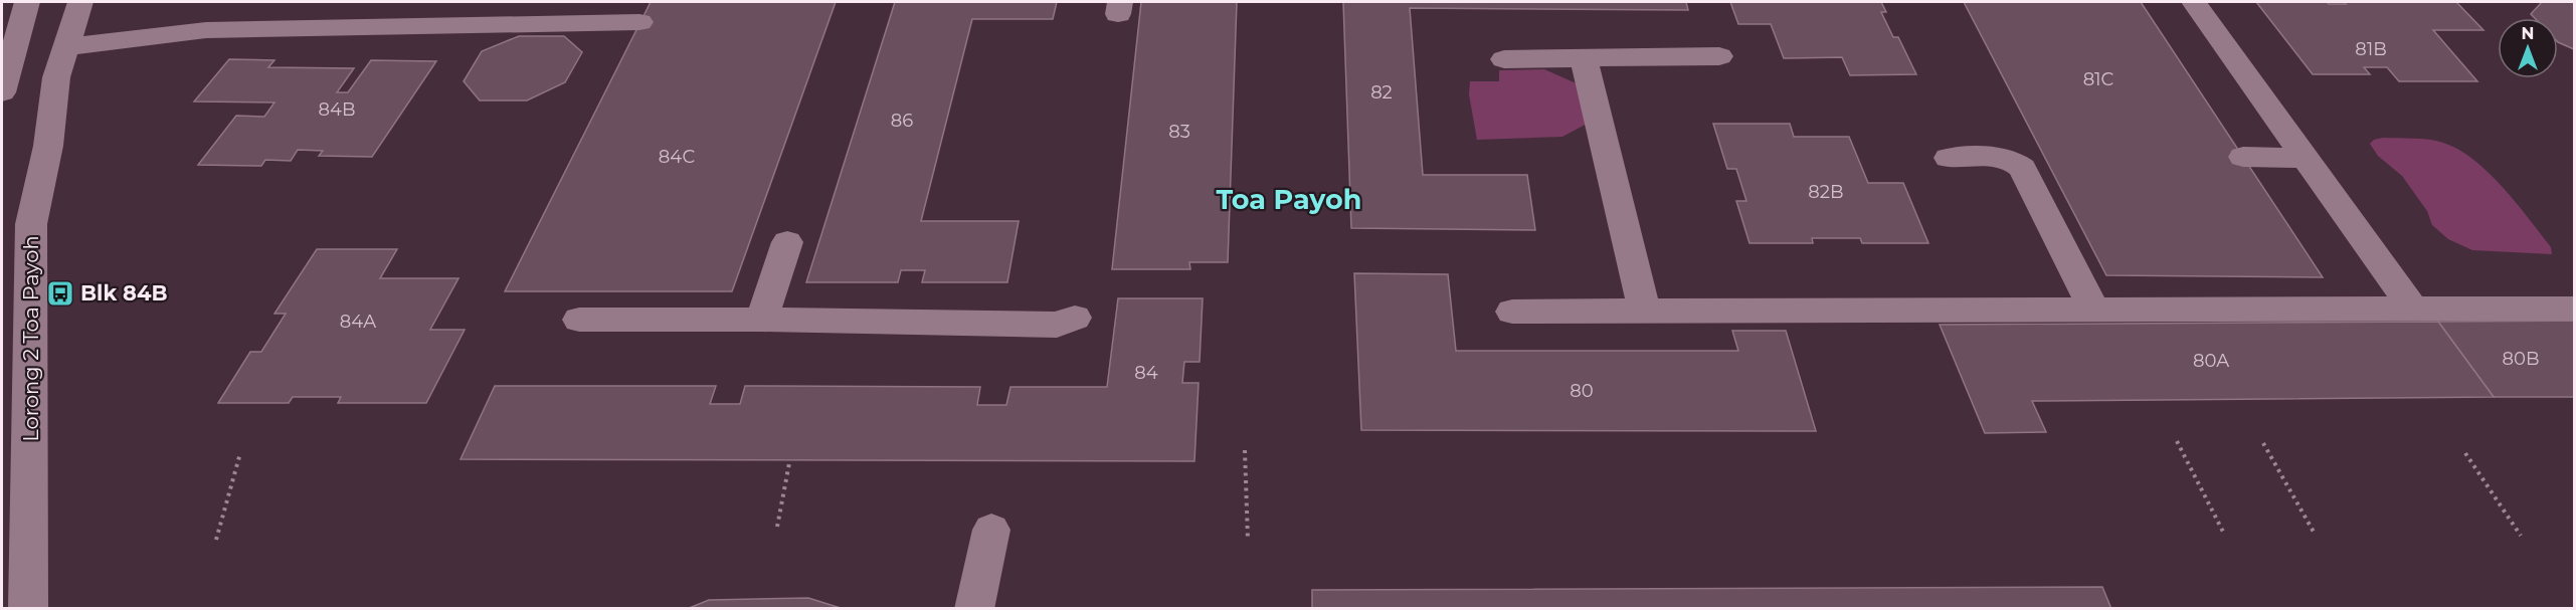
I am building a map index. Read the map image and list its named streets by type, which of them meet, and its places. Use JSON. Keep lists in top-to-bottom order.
{
  "streets": {
    "street": ["Lorong 2 Toa Payoh"]
  },
  "districts": ["Toa Payoh"],
  "places": {
    "bus stop": ["Blk 84B"]
  },
  "house_numbers": [
    "81B",
    "81C",
    "82",
    "84B",
    "86",
    "83",
    "84C",
    "82B",
    "84A",
    "80B",
    "80A",
    "84",
    "80"
  ],
  "north": "top"
}
